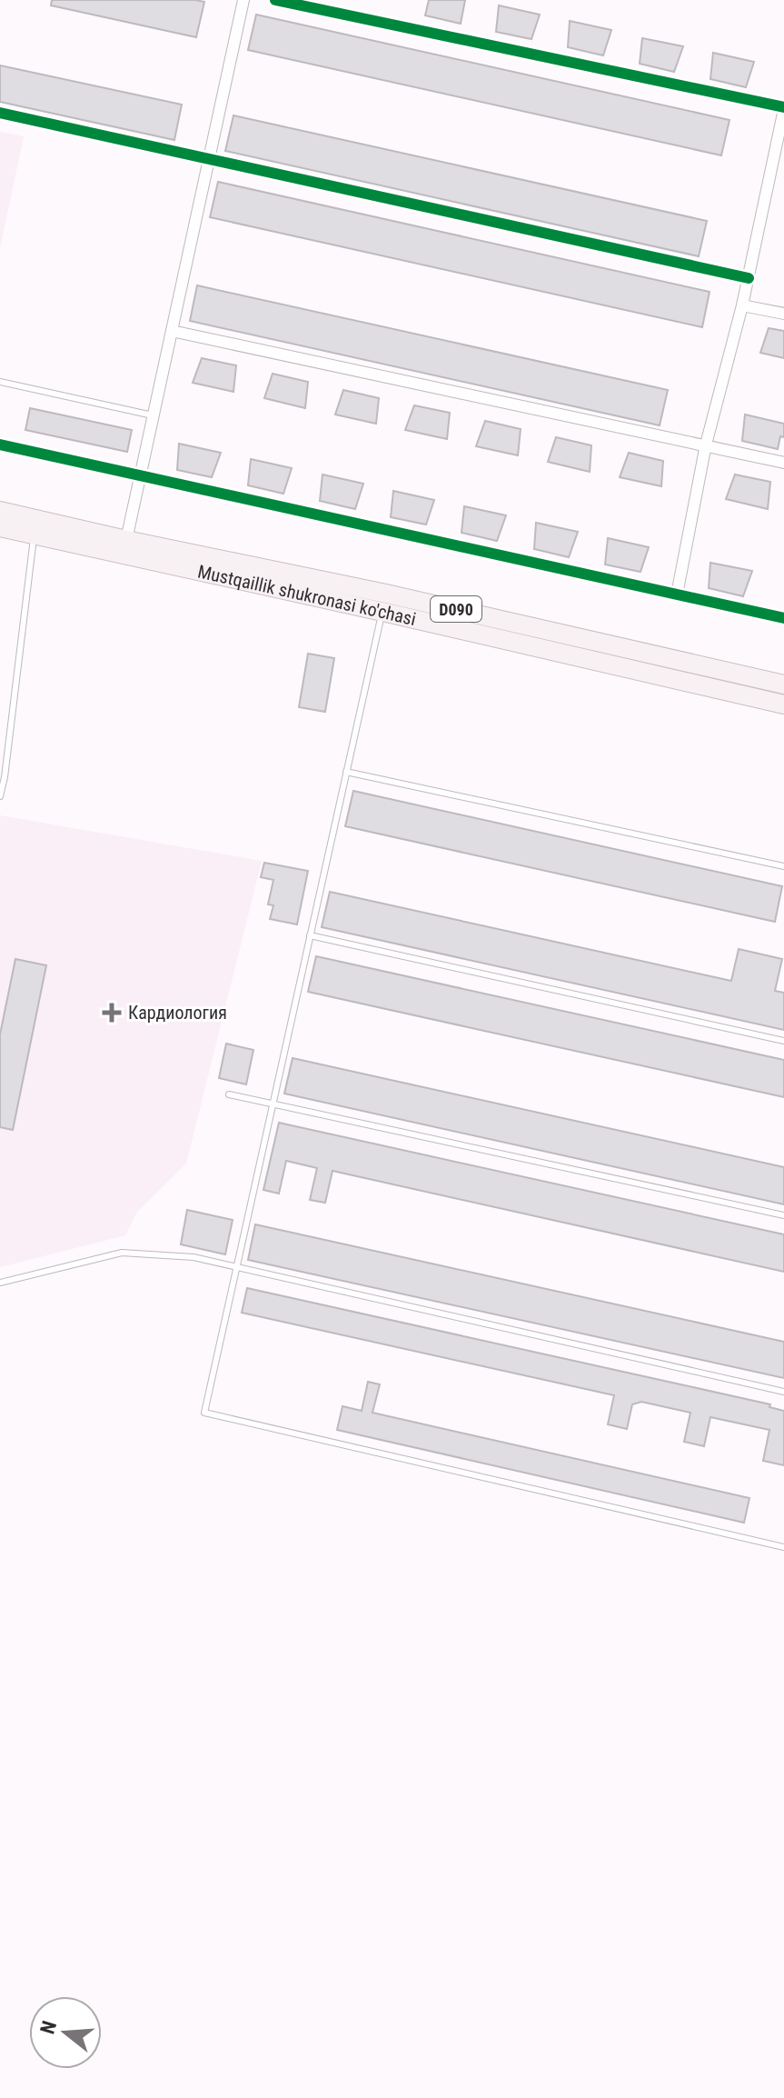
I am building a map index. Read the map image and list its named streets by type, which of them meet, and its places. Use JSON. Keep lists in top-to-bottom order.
{
  "streets": {
    "main road": ["Mustqaillik shukronasi ko'chasi", "D090"]
  },
  "places": {
    "health": ["Кардиология"]
  },
  "north": "left"
}
